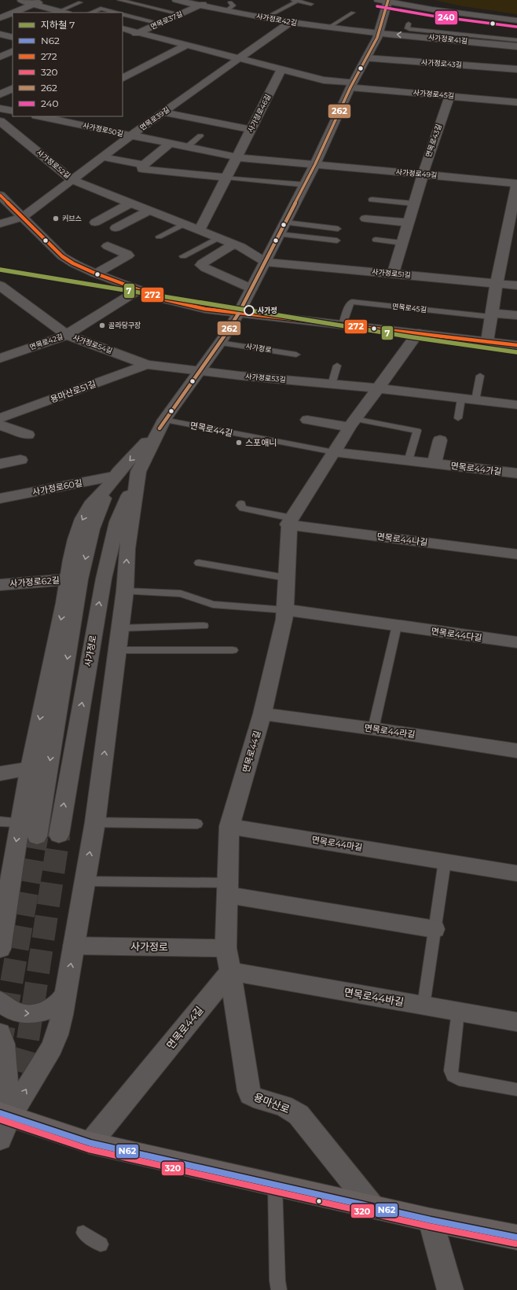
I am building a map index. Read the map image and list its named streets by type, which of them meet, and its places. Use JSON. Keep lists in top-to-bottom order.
{
  "streets": {
    "street": [
      "사가정로42길",
      "면목로37길",
      "사가정로41길",
      "사가정로43길",
      "사가정로45길",
      "사가정로46길",
      "면목로39길",
      "사가정로50길",
      "면목로43길",
      "사가정로52길",
      "사가정로49길",
      "사가정로51길",
      "면목로45길",
      "면목로42길",
      "사가정로54길",
      "사가정로",
      "사가정로53길",
      "용마산로51길",
      "면목로44길",
      "면목로44가길",
      "사가정로60길",
      "면목로44나길",
      "사가정로62길",
      "면목로44다길",
      "면목로44라길",
      "면목로44마길",
      "면목로44바길",
      "용마산로"
    ]
  },
  "crossings": [
    ["사가정로42길", "면목로37길"],
    ["사가정로42길", "사가정로41길"],
    ["사가정로42길", "면목로39길"],
    ["사가정로45길", "면목로43길"],
    ["사가정로46길", "사가정로50길"],
    ["면목로39길", "사가정로50길"],
    ["면목로39길", "사가정로52길"],
    ["사가정로50길", "사가정로49길"],
    ["면목로43길", "사가정로49길"],
    ["면목로43길", "사가정로51길"],
    ["사가정로52길", "사가정로51길"],
    ["면목로42길", "사가정로54길"],
    ["사가정로54길", "사가정로53길"],
    ["사가정로54길", "용마산로51길"],
    ["사가정로", "면목로44길"],
    ["면목로44길", "면목로44가길"],
    ["면목로44길", "면목로44나길"],
    ["면목로44길", "면목로44다길"],
    ["면목로44길", "면목로44라길"],
    ["면목로44길", "면목로44마길"],
    ["면목로44길", "면목로44바길"],
    ["면목로44길", "용마산로"],
    ["면목로44바길", "용마산로"]
  ],
  "one_way": ["사가정로"],
  "places": [
    "커브스",
    "사가정",
    "골라당구장",
    "스포애니"
  ],
  "lines": [
    "transit line 262",
    "transit line 240",
    "transit line 272",
    "metro line 7",
    "transit line N62",
    "transit line 320"
  ],
  "legend": [
    "지하철 7",
    "N62",
    "272",
    "320",
    "262",
    "240"
  ]
}
